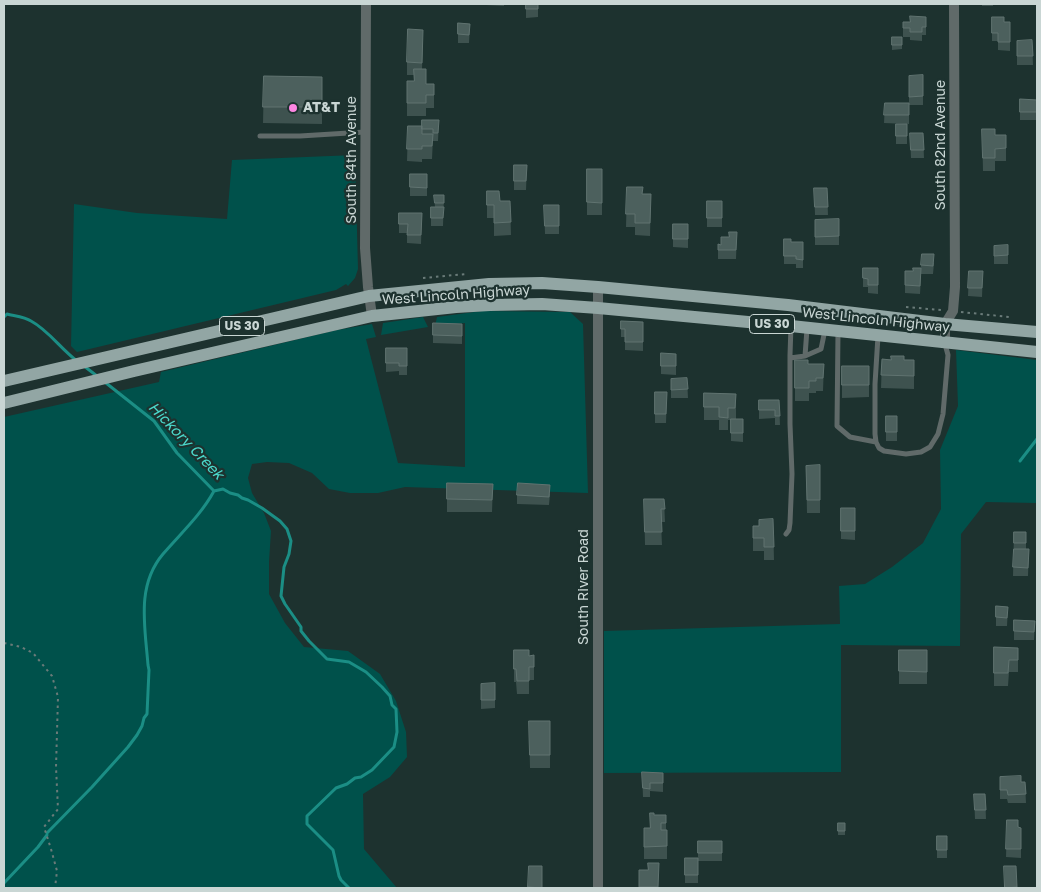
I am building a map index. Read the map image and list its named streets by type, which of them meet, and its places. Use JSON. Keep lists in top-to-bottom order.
{
  "streets": {
    "main road": ["West Lincoln Highway", "US 30"],
    "street": ["South 82nd Avenue", "South 84th Avenue", "South River Road"]
  },
  "crossings": [
    ["South 82nd Avenue", "West Lincoln Highway"],
    ["South 84th Avenue", "West Lincoln Highway"],
    ["West Lincoln Highway", "South River Road"]
  ],
  "water": ["Hickory Creek"],
  "places": ["AT&T"]
}
